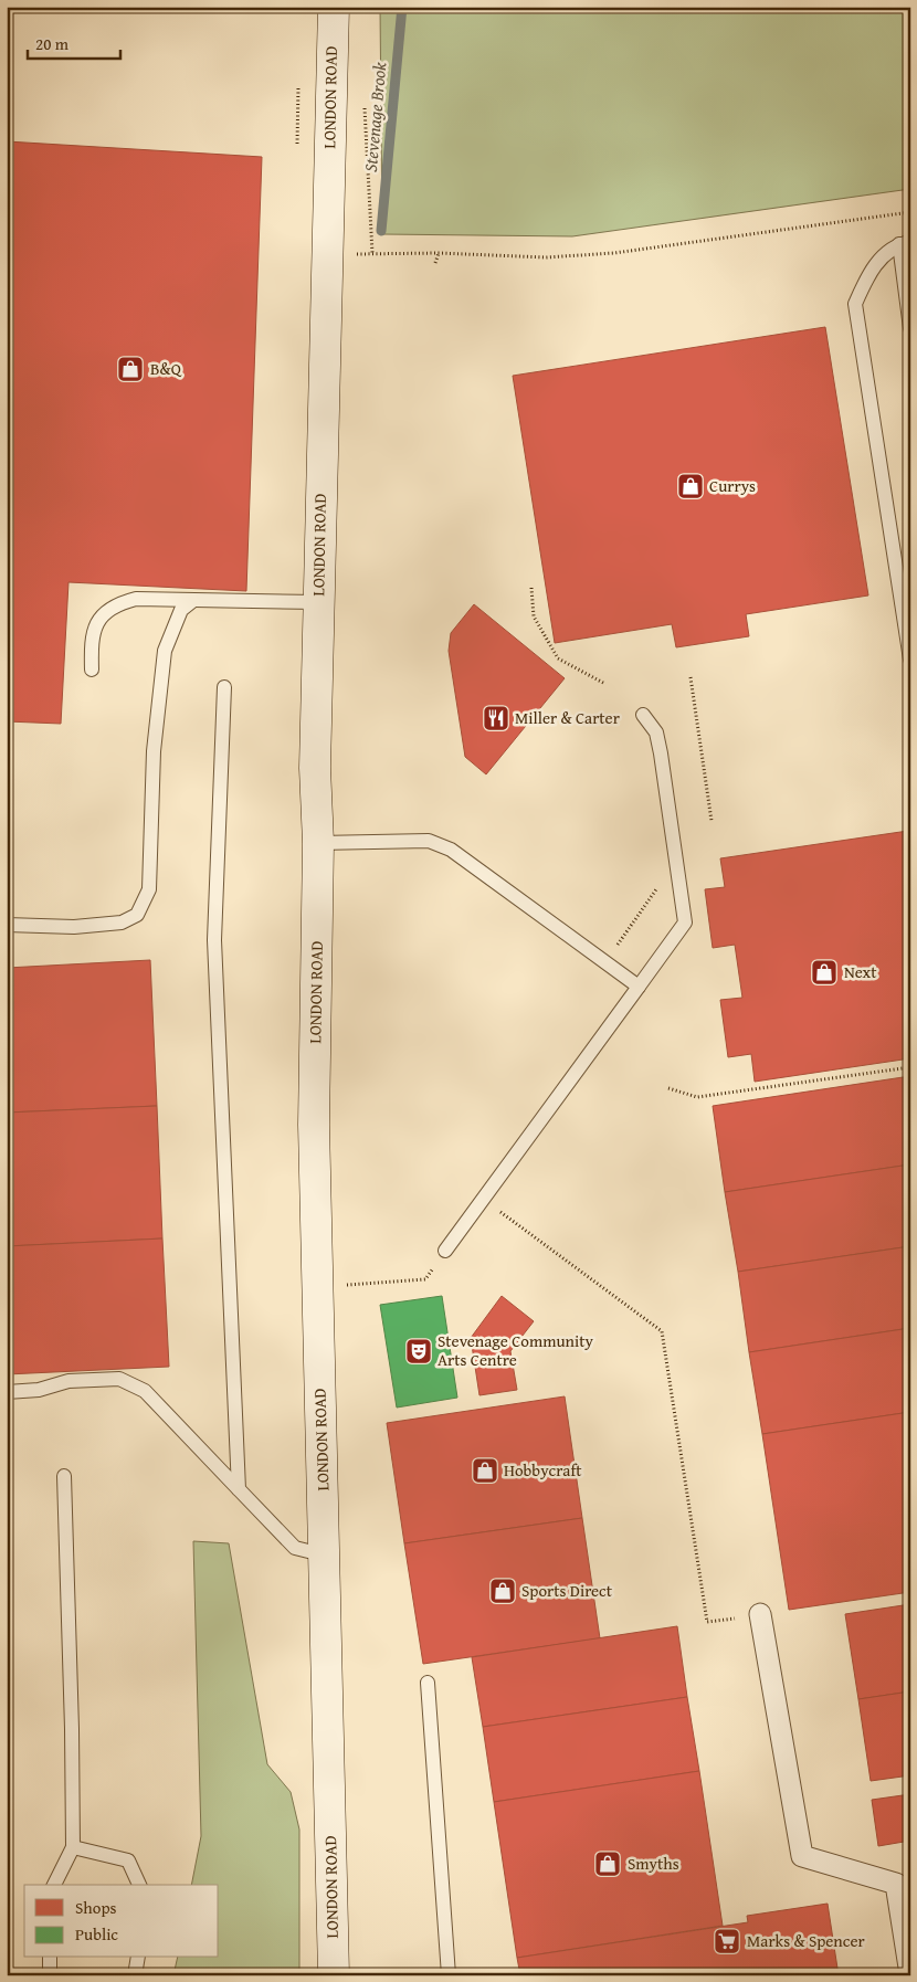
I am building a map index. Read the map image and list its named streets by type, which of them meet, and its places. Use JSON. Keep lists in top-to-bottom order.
{
  "streets": {
    "main road": ["LONDON ROAD"]
  },
  "water": ["Stevenage Brook"],
  "places": {
    "shop": [
      "B&Q",
      "Currys",
      "Next",
      "Hobbycraft",
      "Sports Direct",
      "Smyths"
    ],
    "restaurant": ["Miller & Carter"],
    "theatre": ["Stevenage Community Arts Centre"],
    "supermarket": ["Marks & Spencer"]
  },
  "legend": ["Shops", "Public"],
  "scale_bar": "20 m"
}
